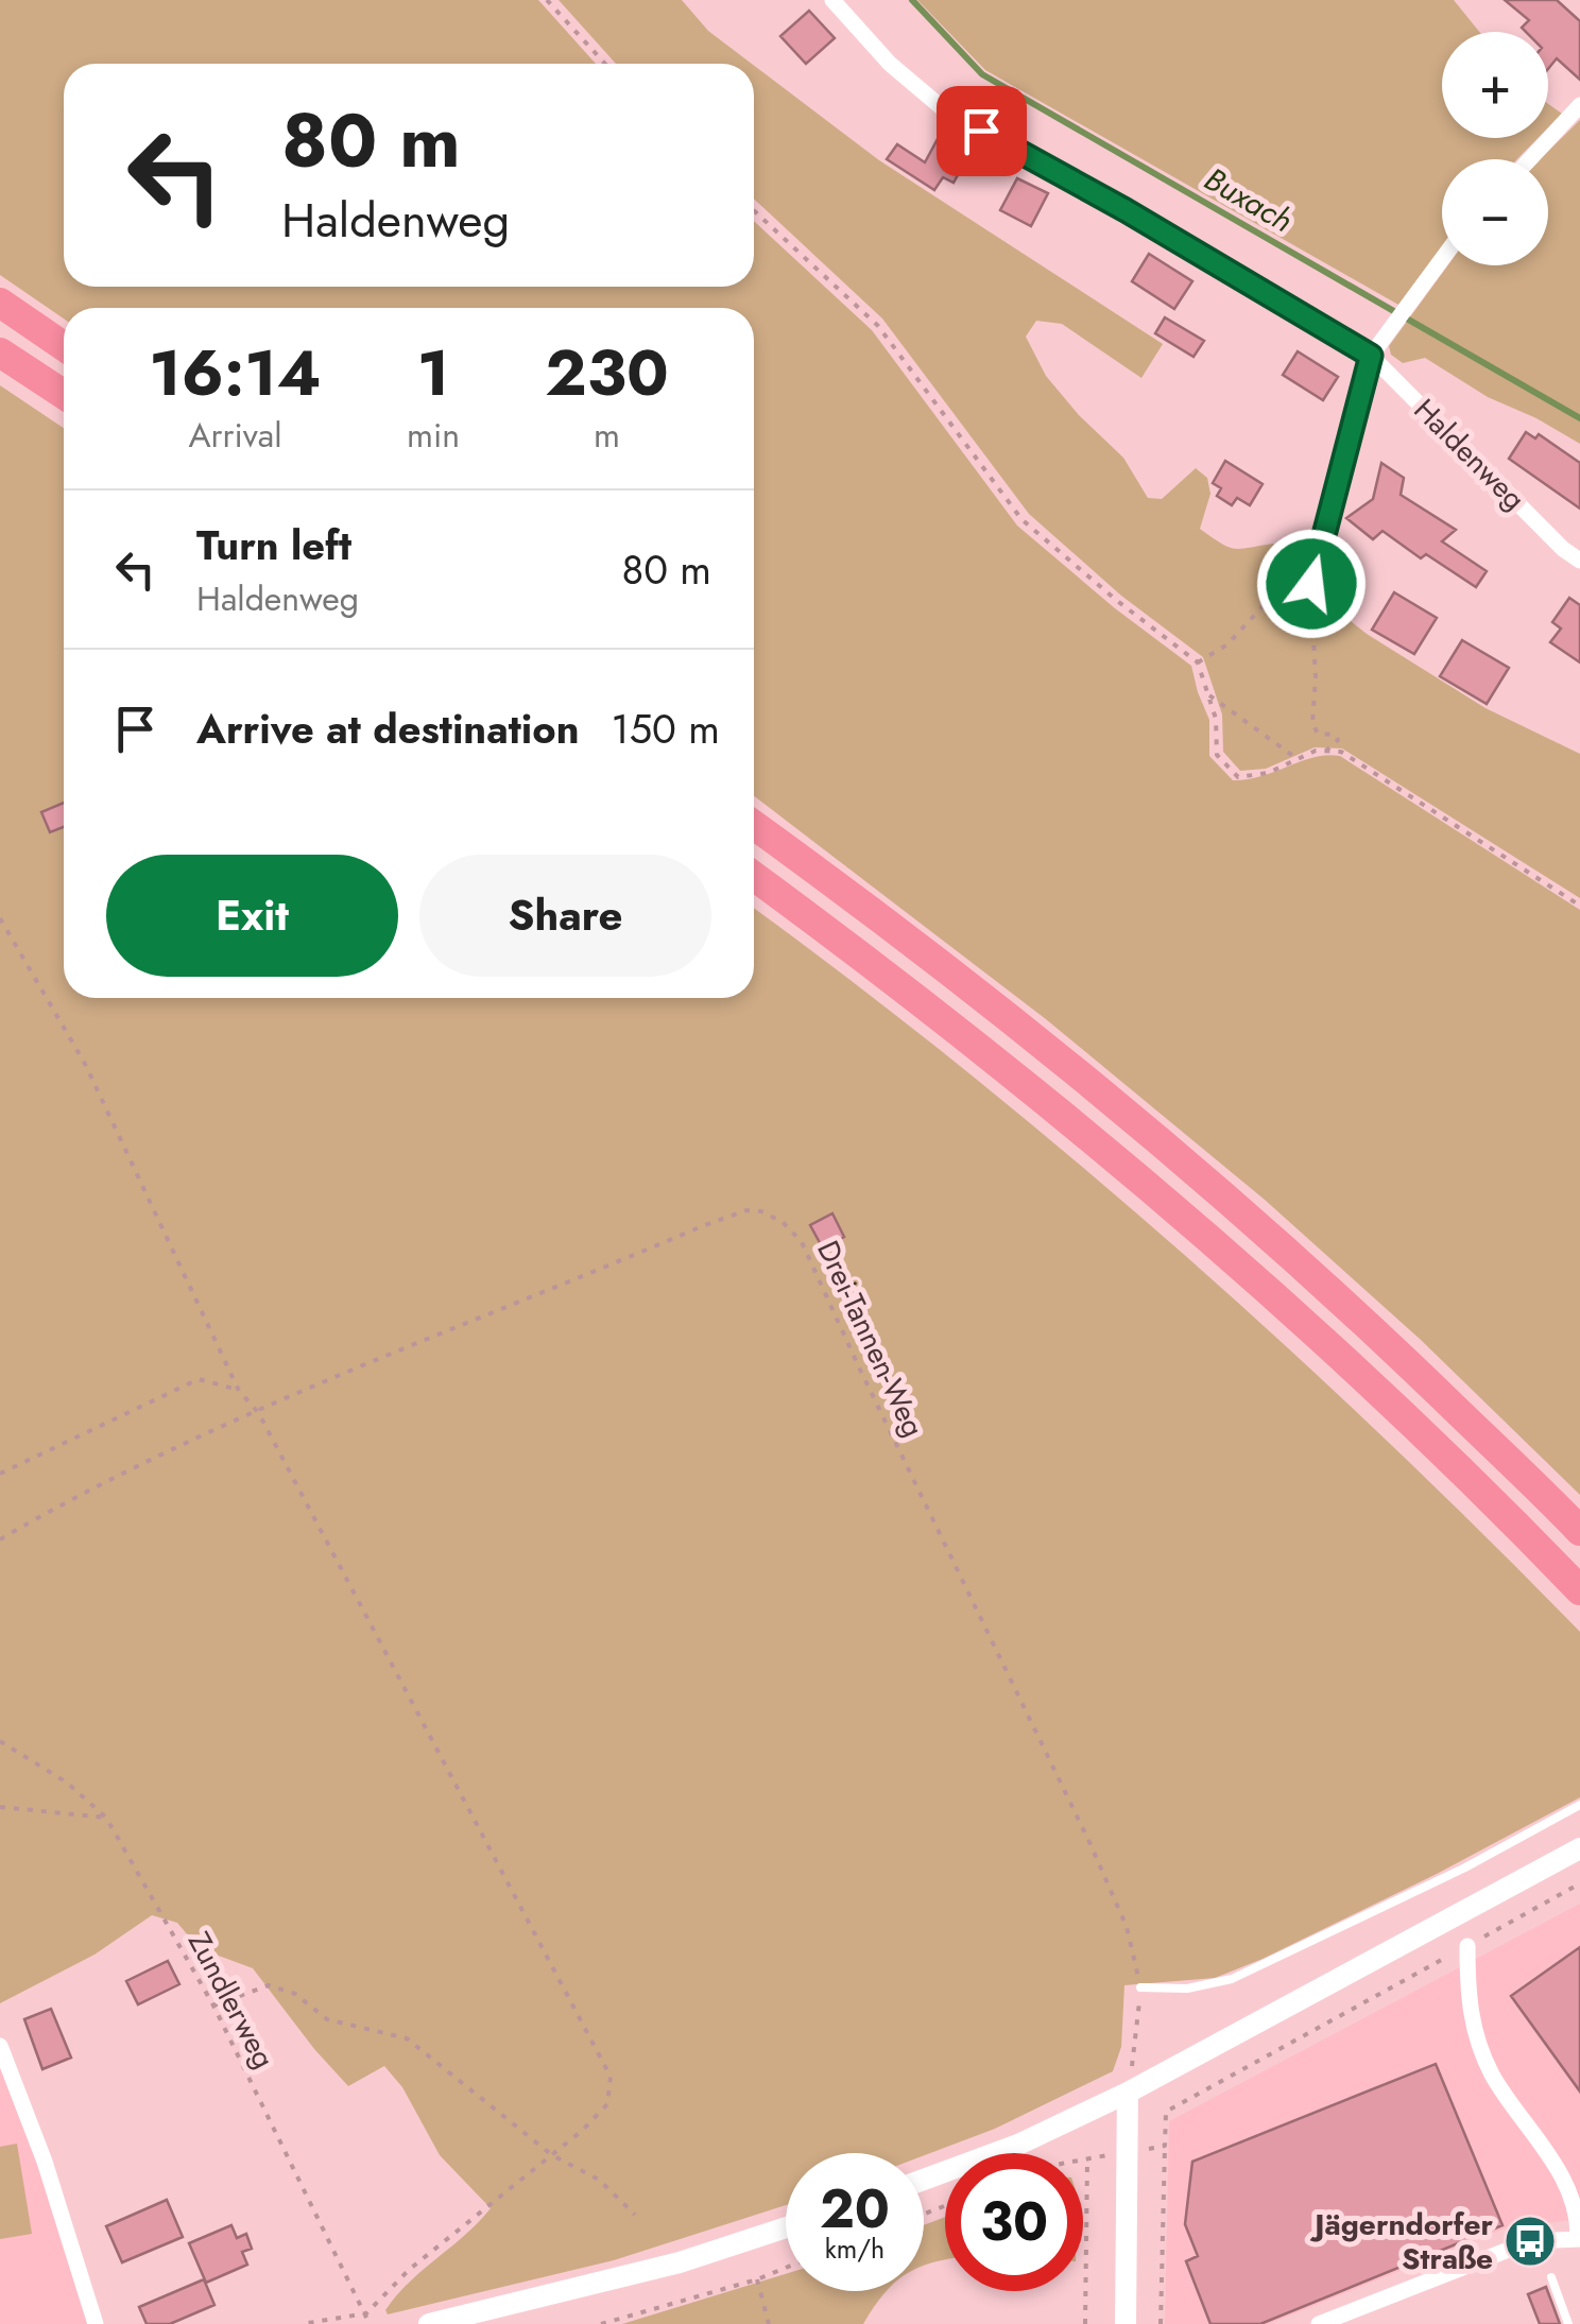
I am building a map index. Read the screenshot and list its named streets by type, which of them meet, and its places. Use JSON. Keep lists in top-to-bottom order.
{
  "streets": {
    "street": ["Haldenweg"],
    "path": ["Drei-Tannen-Weg", "Zundlerweg"]
  },
  "water": ["Buxach"],
  "places": {
    "bus stop": ["Jägerndorfer Straße"]
  },
  "page": {
    "map_buttons": ["+", "−"],
    "turn": ["80 m", "Haldenweg"],
    "eta": [
      "16:14",
      "Arrival",
      "1",
      "min",
      "230",
      "m"
    ],
    "list": [
      {
        "name": "Turn left",
        "note": "Haldenweg",
        "value": "80 m"
      },
      {
        "name": "Arrive at destination",
        "value": "150 m"
      }
    ],
    "buttons": ["Exit", "Share"],
    "speed": "20 km/h",
    "limit": "30"
  }
}
